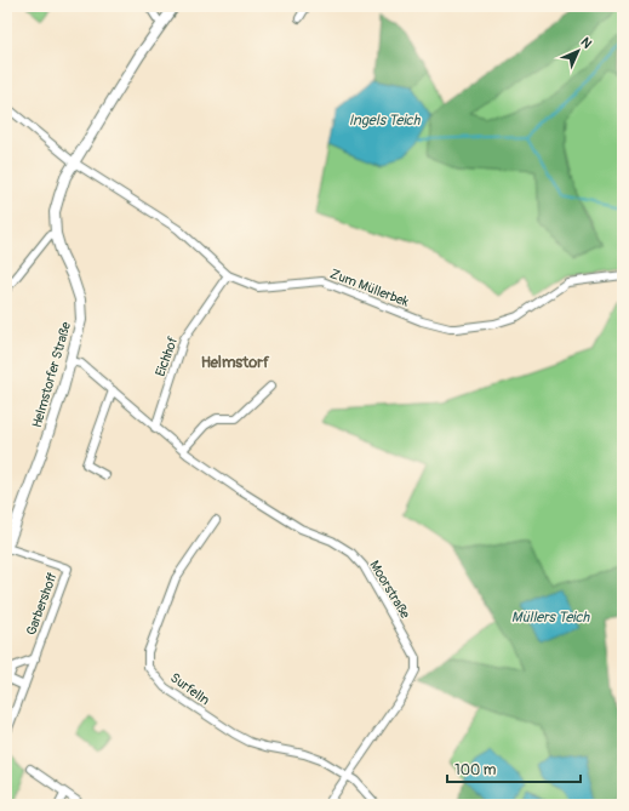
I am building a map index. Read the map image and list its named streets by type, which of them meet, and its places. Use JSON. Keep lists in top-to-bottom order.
{
  "streets": {
    "main road": ["Helmstorfer Straße"],
    "street": [
      "Zum Müllerbek",
      "Eichhof",
      "Moorstraße",
      "Garbershoff",
      "Surfelln"
    ]
  },
  "crossings": [
    ["Zum Müllerbek", "Eichhof"],
    ["Zum Müllerbek", "Helmstorfer Straße"],
    ["Eichhof", "Moorstraße"],
    ["Helmstorfer Straße", "Moorstraße"],
    ["Helmstorfer Straße", "Garbershoff"],
    ["Moorstraße", "Surfelln"]
  ],
  "districts": ["Helmstorf"],
  "water": ["Ingels Teich", "Müllers Teich"],
  "scale_bar": "100 m",
  "north": "top right"
}
